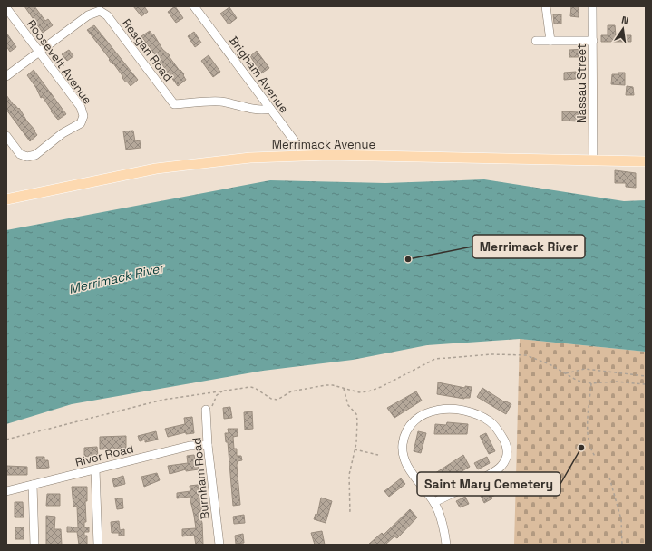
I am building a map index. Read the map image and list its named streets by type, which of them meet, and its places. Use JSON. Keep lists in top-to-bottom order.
{
  "streets": {
    "main road": ["Merrimack Avenue"],
    "street": [
      "Reagan Road",
      "Roosevelt Avenue",
      "Brigham Avenue",
      "Nassau Street",
      "River Road",
      "Burnham Road"
    ]
  },
  "crossings": [
    ["Reagan Road", "Roosevelt Avenue"],
    ["Reagan Road", "Brigham Avenue"],
    ["Brigham Avenue", "Merrimack Avenue"],
    ["Nassau Street", "Merrimack Avenue"],
    ["River Road", "Burnham Road"]
  ],
  "water": ["Merrimack River"],
  "places": ["Merrimack River", "Saint Mary Cemetery"],
  "north": "top"
}
